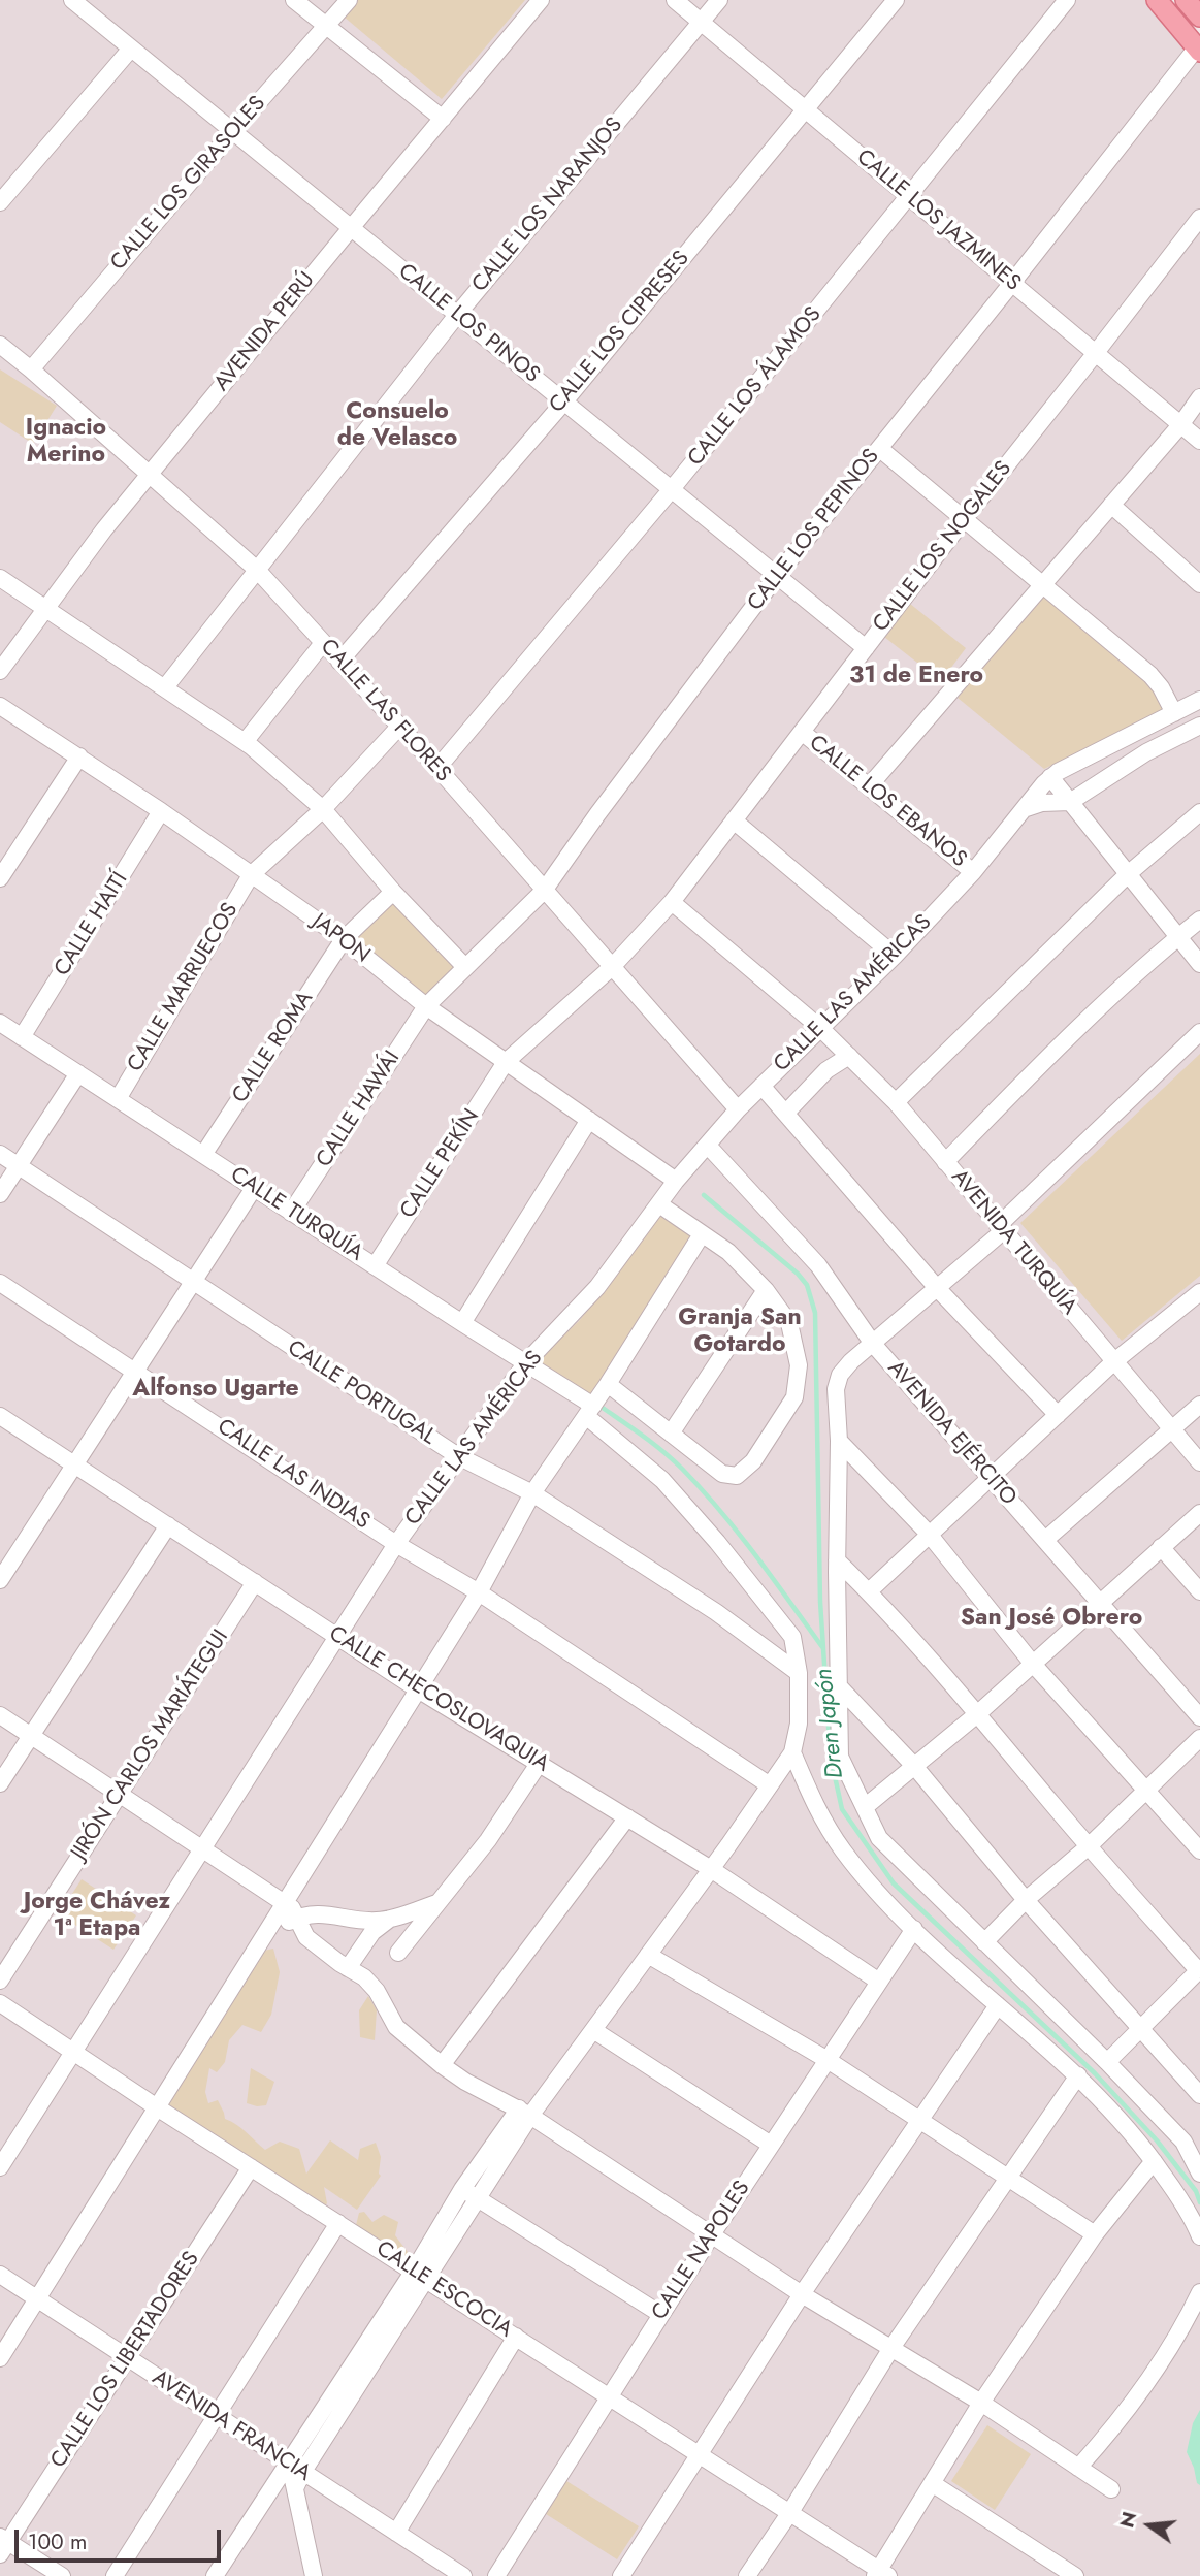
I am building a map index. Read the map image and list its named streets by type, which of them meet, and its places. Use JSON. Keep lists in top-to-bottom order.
{
  "streets": {
    "street": [
      "CALLE LOS GIRASOLES",
      "CALLE LOS NARANJOS",
      "CALLE LOS JAZMINES",
      "CALLE LOS PINOS",
      "AVENIDA PERÚ",
      "CALLE LOS CIPRESES",
      "CALLE LOS ÁLAMOS",
      "CALLE LOS PEPINOS",
      "CALLE LOS NOGALES",
      "CALLE LAS FLORES",
      "CALLE LOS EBANOS",
      "CALLE HAITÍ",
      "JAPON",
      "CALLE MARRUECOS",
      "CALLE LAS AMÉRICAS",
      "CALLE ROMA",
      "CALLE HAWÁI",
      "CALLE PEKÍN",
      "CALLE TURQUÍA",
      "AVENIDA TURQUÍA",
      "CALLE PORTUGAL",
      "AVENIDA EJÉRCITO",
      "CALLE LAS INDIAS",
      "CALLE CHECOSLOVAQUIA",
      "JIRÓN CARLOS MARIÁTEGUI",
      "CALLE NAPOLES",
      "CALLE ESCOCIA",
      "CALLE LOS LIBERTADORES",
      "AVENIDA FRANCIA"
    ]
  },
  "crossings": [
    ["CALLE LOS GIRASOLES", "CALLE LOS PINOS"],
    ["CALLE LOS GIRASOLES", "CALLE LAS FLORES"],
    ["CALLE LOS NARANJOS", "CALLE LOS JAZMINES"],
    ["CALLE LOS NARANJOS", "CALLE LOS PINOS"],
    ["CALLE LOS NARANJOS", "CALLE LAS FLORES"],
    ["CALLE LOS JAZMINES", "CALLE LOS CIPRESES"],
    ["CALLE LOS JAZMINES", "CALLE LOS ÁLAMOS"],
    ["CALLE LOS JAZMINES", "CALLE LOS PEPINOS"],
    ["CALLE LOS JAZMINES", "CALLE LOS NOGALES"],
    ["CALLE LOS PINOS", "AVENIDA PERÚ"],
    ["CALLE LOS PINOS", "CALLE LOS CIPRESES"],
    ["CALLE LOS PINOS", "CALLE LOS ÁLAMOS"],
    ["CALLE LOS PINOS", "CALLE LOS PEPINOS"],
    ["CALLE LOS PINOS", "CALLE LOS NOGALES"],
    ["AVENIDA PERÚ", "CALLE LAS FLORES"],
    ["CALLE LOS CIPRESES", "CALLE LAS FLORES"],
    ["CALLE LOS ÁLAMOS", "CALLE LAS FLORES"],
    ["CALLE LOS PEPINOS", "CALLE LAS FLORES"],
    ["CALLE LOS PEPINOS", "JAPON"],
    ["CALLE LOS PEPINOS", "CALLE HAWÁI"],
    ["CALLE LOS NOGALES", "CALLE LAS FLORES"],
    ["CALLE LOS NOGALES", "CALLE LOS EBANOS"],
    ["CALLE LOS NOGALES", "JAPON"],
    ["CALLE LOS NOGALES", "CALLE PEKÍN"],
    ["CALLE LOS NOGALES", "AVENIDA TURQUÍA"],
    ["CALLE LAS FLORES", "CALLE MARRUECOS"],
    ["CALLE LAS FLORES", "CALLE LAS AMÉRICAS"],
    ["CALLE LOS EBANOS", "CALLE LAS AMÉRICAS"],
    ["CALLE HAITÍ", "JAPON"],
    ["CALLE HAITÍ", "CALLE TURQUÍA"],
    ["JAPON", "CALLE MARRUECOS"],
    ["JAPON", "CALLE LAS AMÉRICAS"],
    ["JAPON", "CALLE ROMA"],
    ["JAPON", "CALLE HAWÁI"],
    ["JAPON", "CALLE PEKÍN"],
    ["CALLE MARRUECOS", "CALLE TURQUÍA"],
    ["CALLE LAS AMÉRICAS", "CALLE TURQUÍA"],
    ["CALLE LAS AMÉRICAS", "AVENIDA TURQUÍA"],
    ["CALLE LAS AMÉRICAS", "CALLE PORTUGAL"],
    ["CALLE LAS AMÉRICAS", "AVENIDA EJÉRCITO"],
    ["CALLE LAS AMÉRICAS", "CALLE LAS INDIAS"],
    ["CALLE LAS AMÉRICAS", "CALLE CHECOSLOVAQUIA"],
    ["CALLE LAS AMÉRICAS", "CALLE ESCOCIA"],
    ["CALLE ROMA", "CALLE TURQUÍA"],
    ["CALLE HAWÁI", "CALLE TURQUÍA"],
    ["CALLE PEKÍN", "CALLE TURQUÍA"],
    ["CALLE TURQUÍA", "CALLE PORTUGAL"],
    ["CALLE CHECOSLOVAQUIA", "JIRÓN CARLOS MARIÁTEGUI"],
    ["CALLE CHECOSLOVAQUIA", "CALLE NAPOLES"],
    ["CALLE NAPOLES", "CALLE ESCOCIA"],
    ["CALLE ESCOCIA", "CALLE LOS LIBERTADORES"],
    ["CALLE LOS LIBERTADORES", "AVENIDA FRANCIA"]
  ],
  "districts": [
    "Consuelo de Velasco",
    "Ignacio Merino",
    "31 de Enero",
    "Granja San Gotardo",
    "Alfonso Ugarte",
    "San José Obrero",
    "Jorge Chávez 1ª Etapa"
  ],
  "water": ["Dren Japón"],
  "scale_bar": "100 m",
  "north": "left"
}
